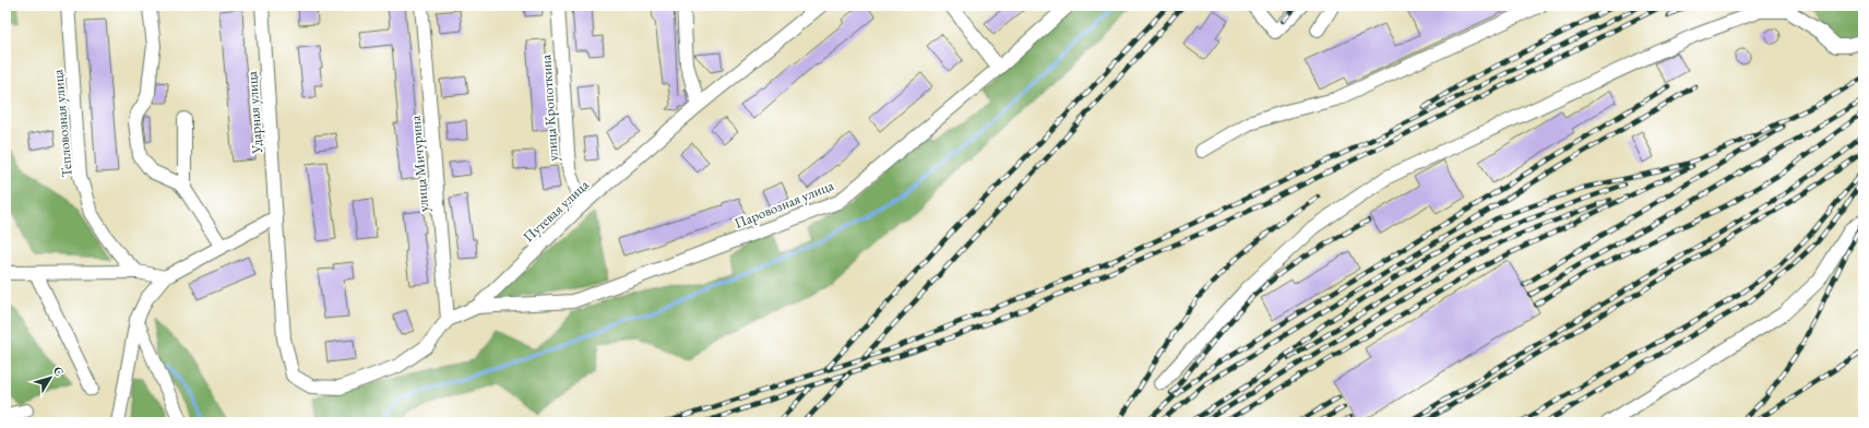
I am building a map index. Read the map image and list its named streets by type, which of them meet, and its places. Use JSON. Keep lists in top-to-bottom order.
{
  "streets": {
    "street": [
      "улица Кропоткина",
      "Ударная улица",
      "Тепловозная улица",
      "улица Мичурина",
      "Паровозная улица",
      "Путевая улица"
    ]
  },
  "crossings": [
    ["улица Кропоткина", "Путевая улица"],
    ["Ударная улица", "Путевая улица"],
    ["улица Мичурина", "Путевая улица"],
    ["Паровозная улица", "Путевая улица"]
  ],
  "north": "top right"
}
